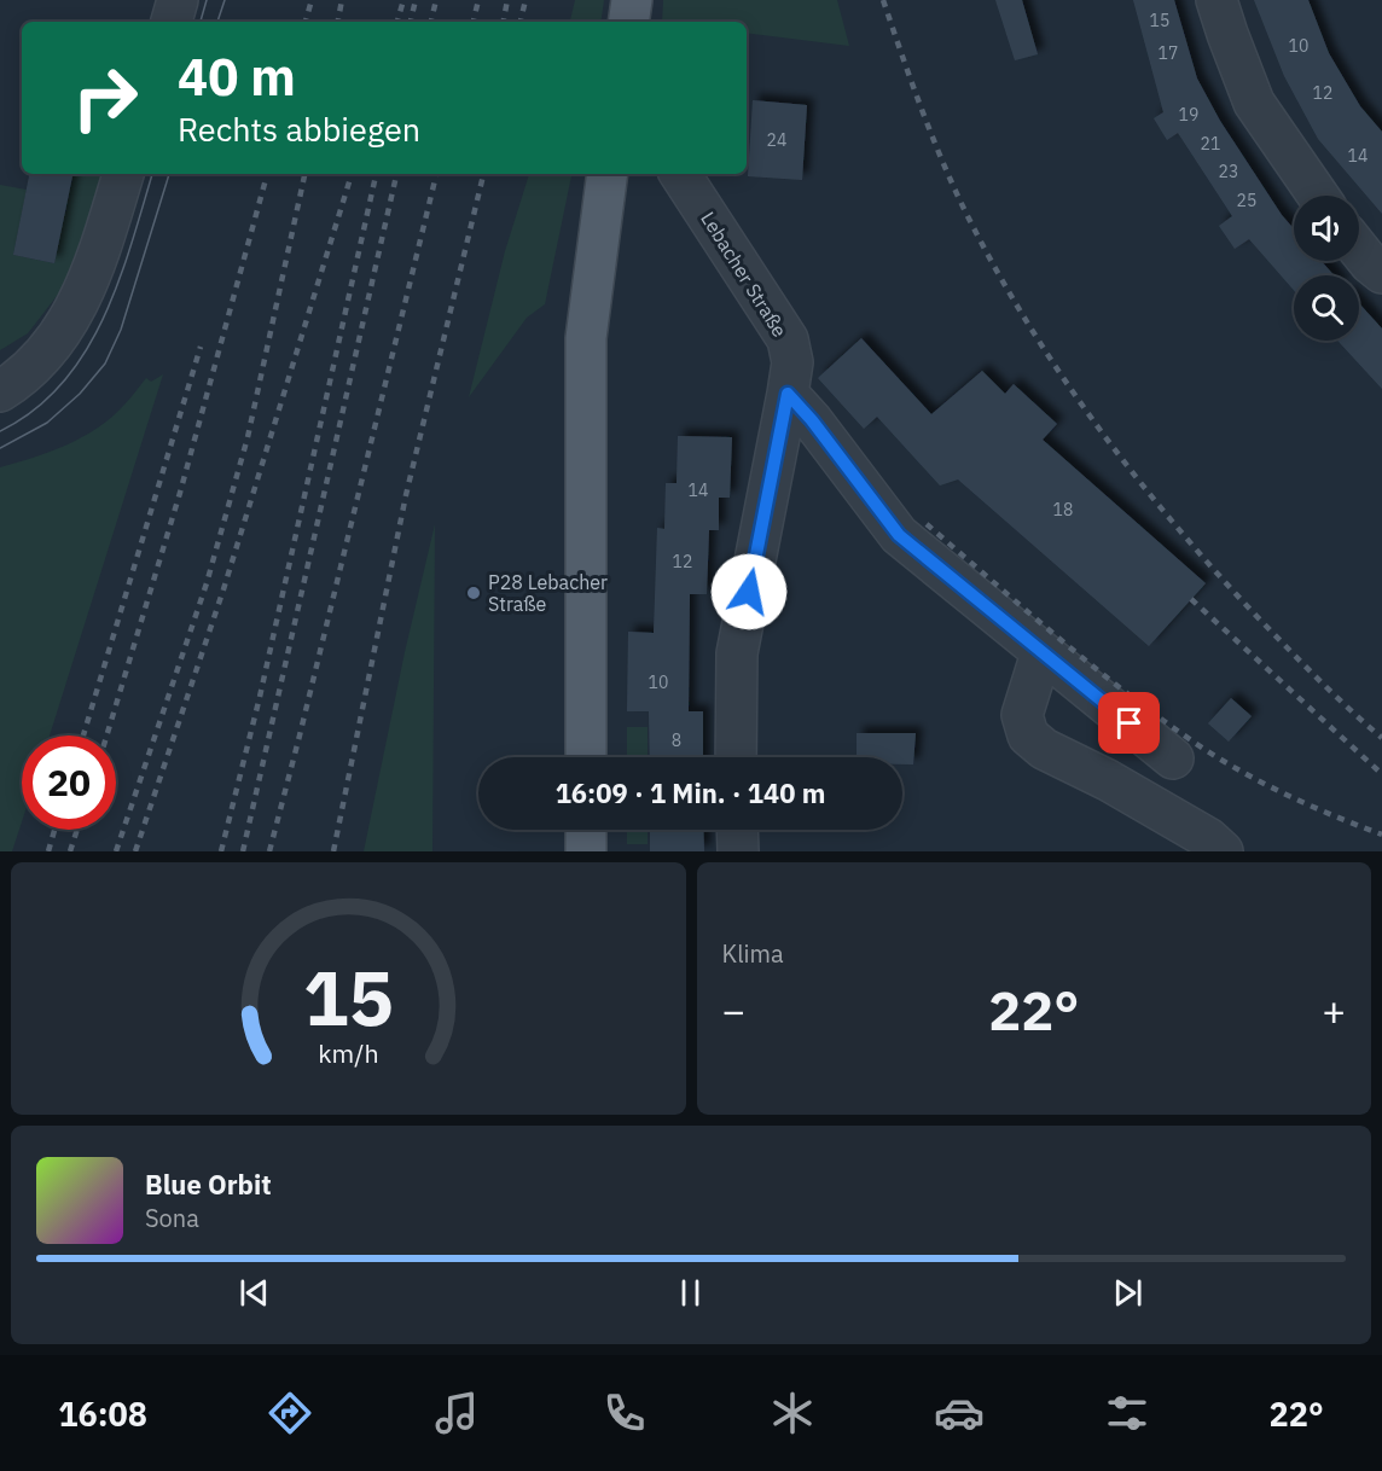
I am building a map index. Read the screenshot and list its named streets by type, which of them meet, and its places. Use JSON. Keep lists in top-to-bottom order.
{
  "streets": {
    "street": ["Lebacher Straße"]
  },
  "places": ["P28 Lebacher Straße"],
  "house_numbers": [
    "15",
    "10",
    "17",
    "12",
    "19",
    "24",
    "21",
    "14",
    "23",
    "25",
    "14",
    "18",
    "12",
    "10",
    "8"
  ],
  "page": {
    "turn": ["40 m", "Rechts abbiegen"],
    "limit": "20",
    "trip": "16:09 · 1 Min. · 140 m",
    "tile": "Klima",
    "heat": ["−", "22°", "+"],
    "song": ["Blue Orbit", "Sona"],
    "tabs": ["16:08", "22°"],
    "gauge": ["15", "km/h"]
  }
}
